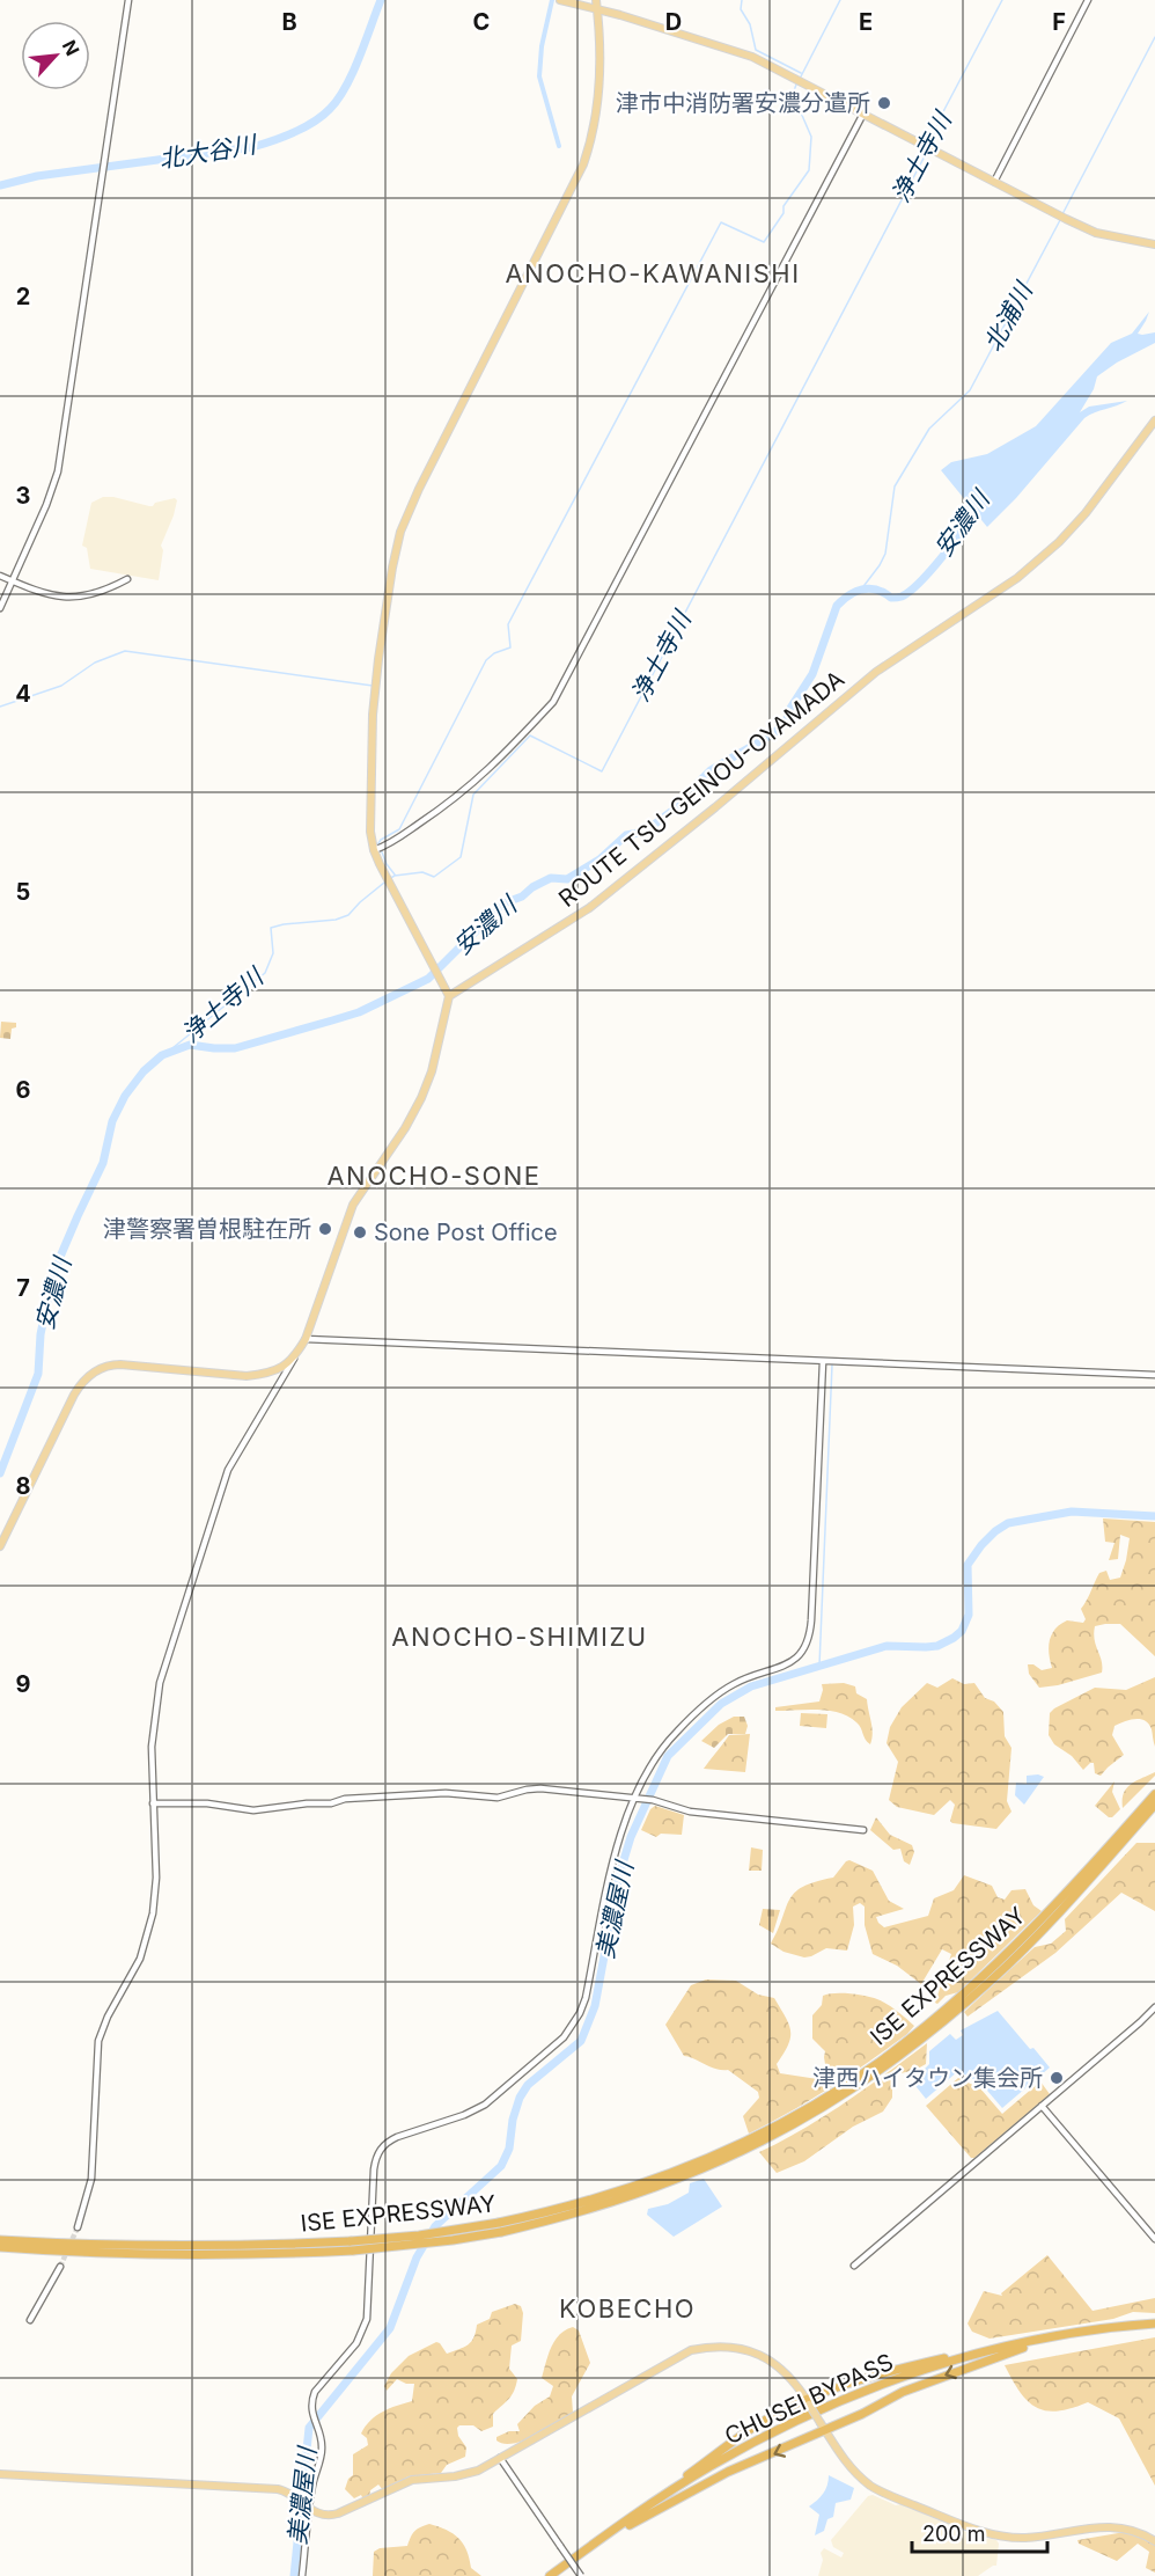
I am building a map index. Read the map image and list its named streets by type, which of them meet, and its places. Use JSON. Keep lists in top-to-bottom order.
{
  "streets": {
    "highway": ["ISE EXPRESSWAY", "CHUSEI BYPASS"],
    "main road": ["ROUTE TSU-GEINOU-OYAMADA"]
  },
  "districts": [
    "ANOCHO-KAWANISHI",
    "ANOCHO-SONE",
    "ANOCHO-SHIMIZU",
    "KOBECHO"
  ],
  "water": [
    "北大谷川",
    "浄土寺川",
    "北浦川",
    "安濃川",
    "美濃屋川"
  ],
  "places": [
    "津市中消防署安濃分遣所",
    "津警察署曽根駐在所",
    "Sone Post Office",
    "津西ハイタウン集会所"
  ],
  "scale_bar": "200 m",
  "north": "top right",
  "grid": {
    "columns": [
      "B",
      "C",
      "D",
      "E",
      "F"
    ],
    "rows": [
      "2",
      "3",
      "4",
      "5",
      "6",
      "7",
      "8",
      "9"
    ]
  }
}
